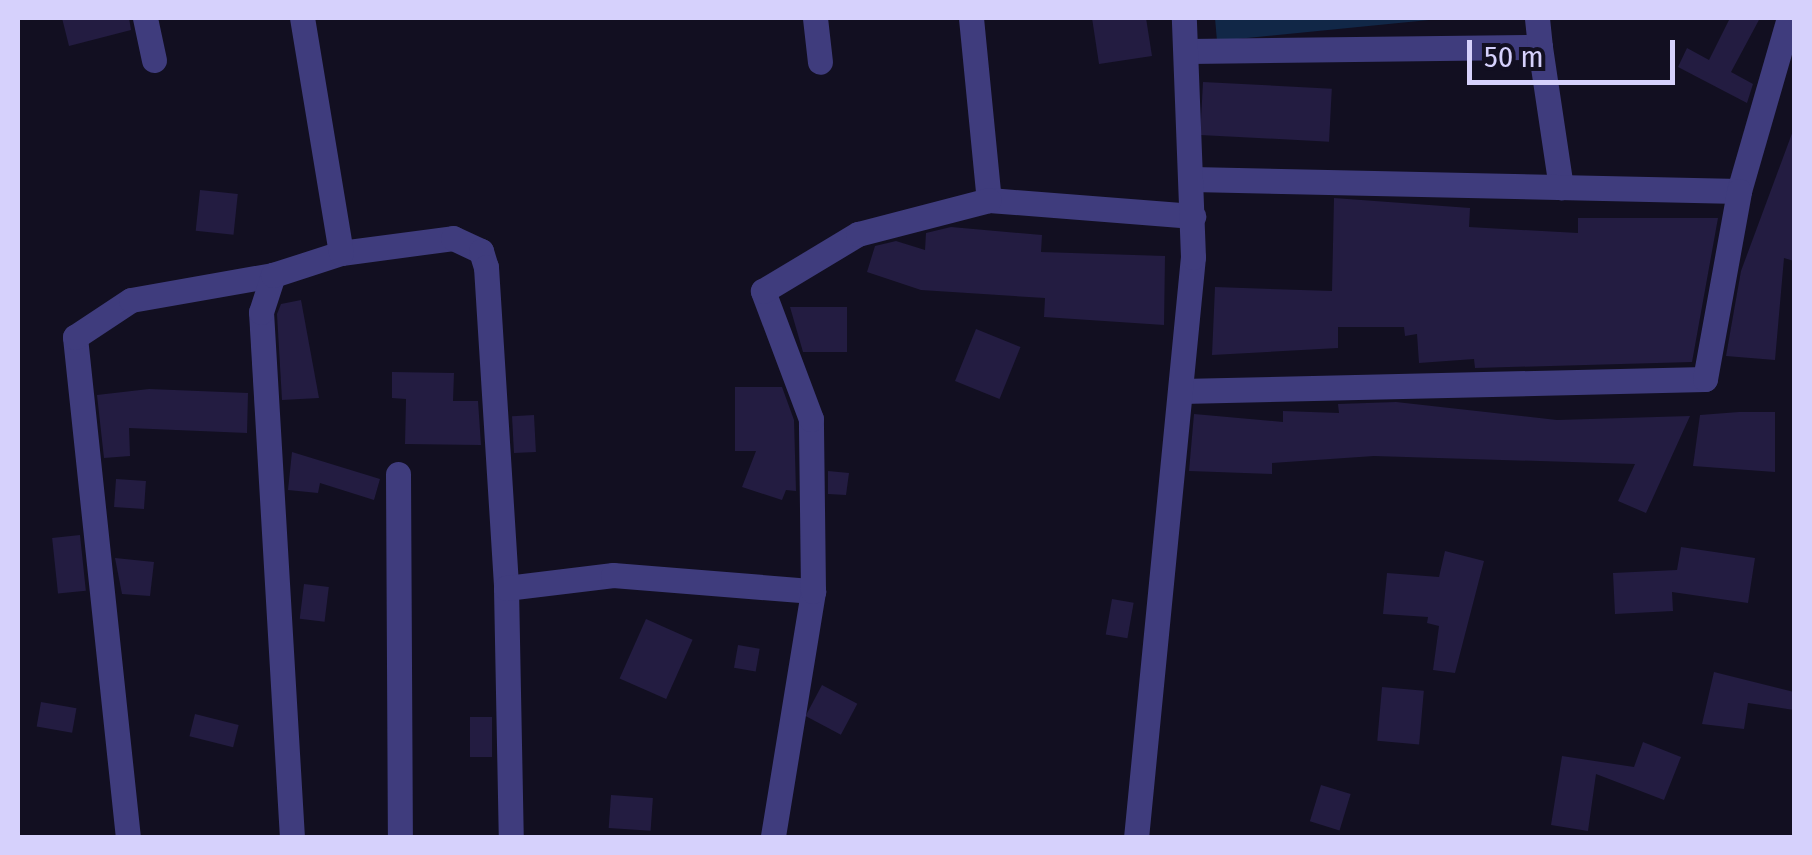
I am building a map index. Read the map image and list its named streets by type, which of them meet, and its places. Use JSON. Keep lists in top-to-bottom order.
{
  "scale_bar": "50 m"
}
